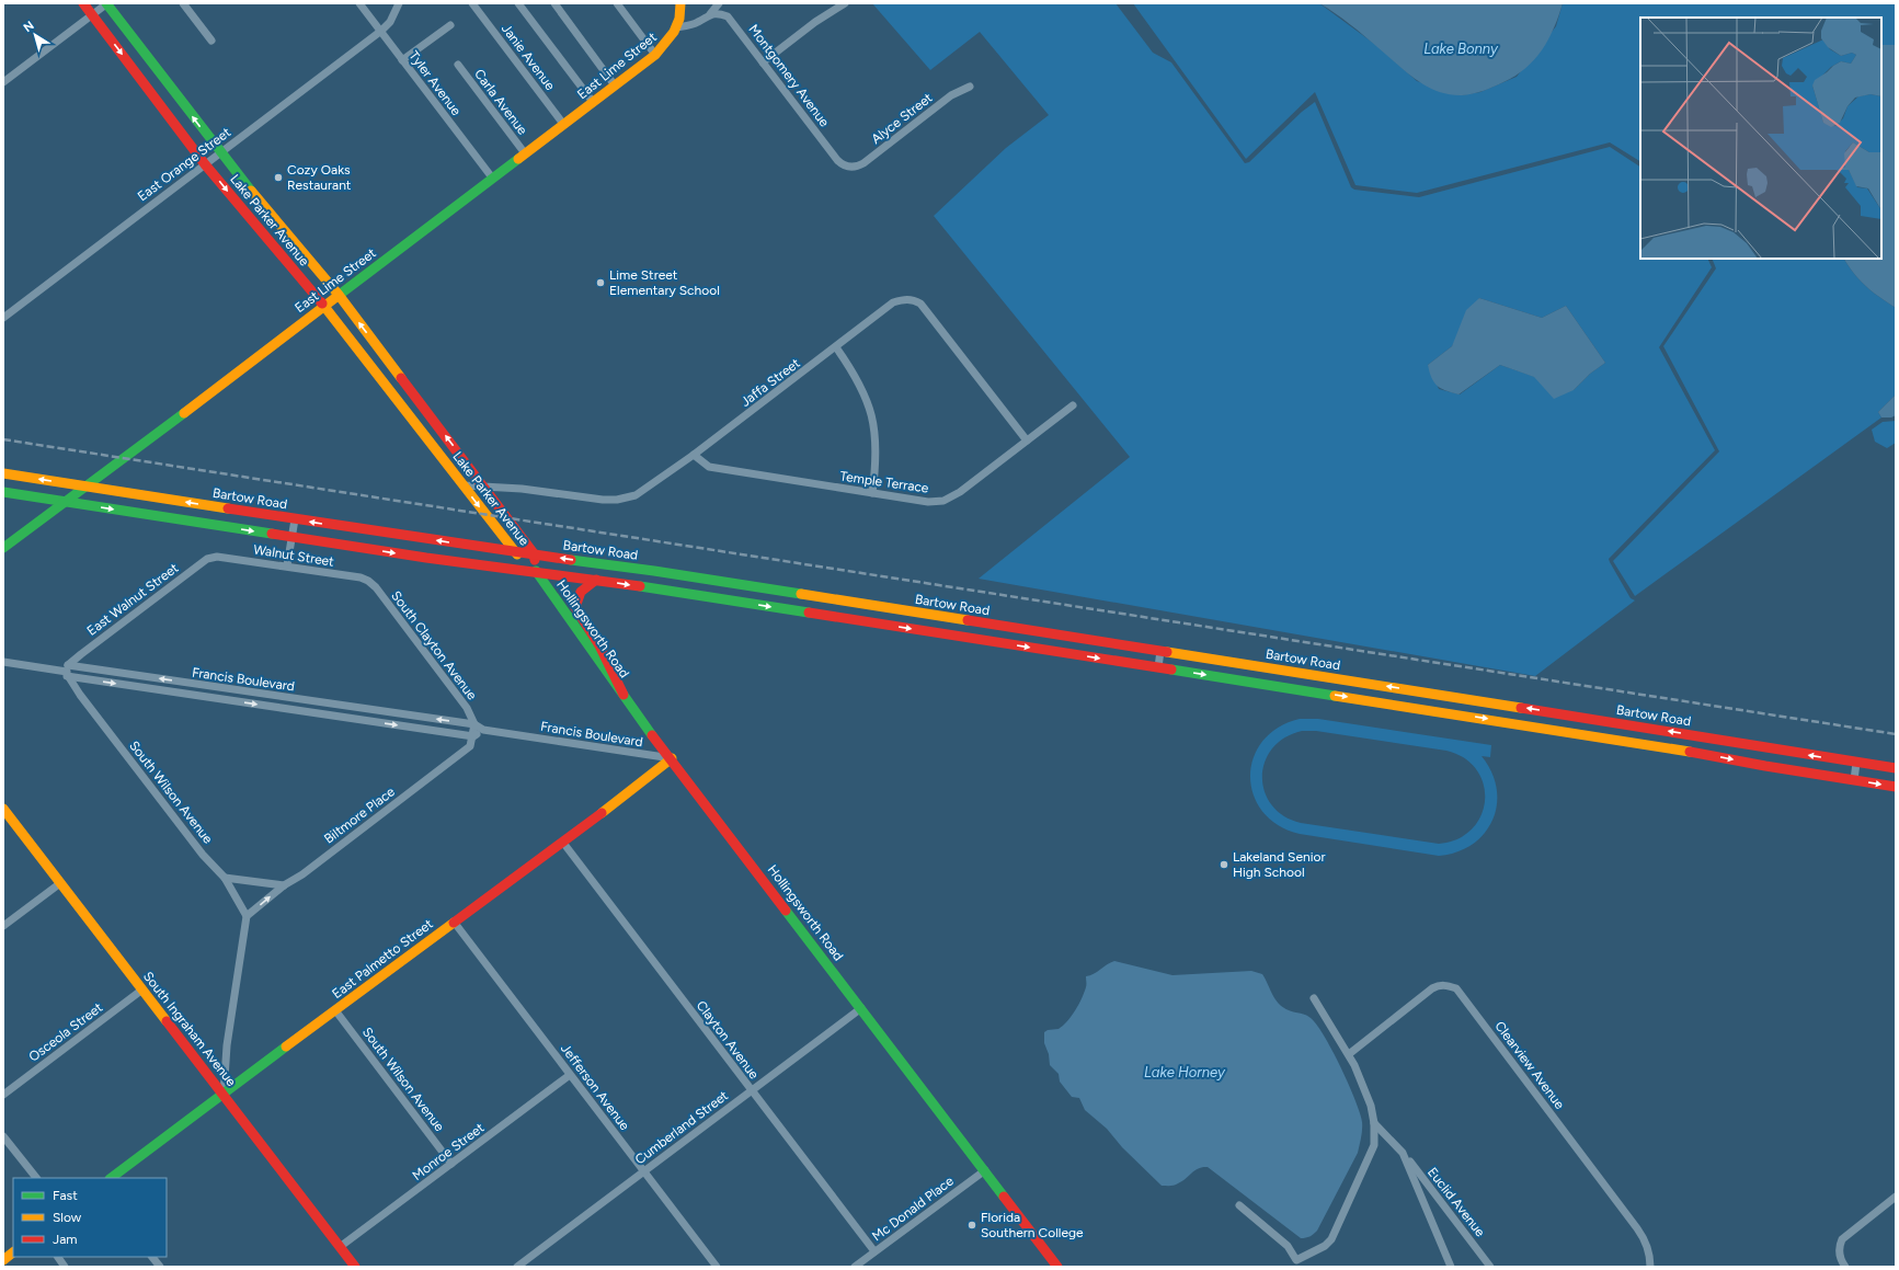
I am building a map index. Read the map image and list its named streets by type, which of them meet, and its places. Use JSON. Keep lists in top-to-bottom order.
{
  "streets": {
    "main road": [
      "East Lime Street",
      "Lake Parker Avenue",
      "Bartow Road",
      "Hollingsworth Road",
      "East Palmetto Street",
      "South Ingraham Avenue"
    ],
    "street": [
      "Janie Avenue",
      "Montgomery Avenue",
      "Tyler Avenue",
      "Carla Avenue",
      "Alyce Street",
      "East Orange Street",
      "Jaffa Street",
      "Temple Terrace",
      "Walnut Street",
      "East Walnut Street",
      "South Clayton Avenue",
      "Francis Boulevard",
      "South Wilson Avenue",
      "Biltmore Place",
      "Osceola Street",
      "Clayton Avenue",
      "Clearview Avenue",
      "Jefferson Avenue",
      "Cumberland Street",
      "Monroe Street",
      "Euclid Avenue",
      "Mc Donald Place"
    ]
  },
  "crossings": [
    ["Janie Avenue", "East Lime Street"],
    ["East Lime Street", "Tyler Avenue"],
    ["East Lime Street", "Carla Avenue"],
    ["East Lime Street", "Lake Parker Avenue"],
    ["East Lime Street", "Bartow Road"],
    ["Montgomery Avenue", "Alyce Street"],
    ["Tyler Avenue", "East Orange Street"],
    ["East Orange Street", "Lake Parker Avenue"],
    ["Lake Parker Avenue", "Jaffa Street"],
    ["Lake Parker Avenue", "Bartow Road"],
    ["Lake Parker Avenue", "Hollingsworth Road"],
    ["Jaffa Street", "Temple Terrace"],
    ["Walnut Street", "East Walnut Street"],
    ["Walnut Street", "South Clayton Avenue"],
    ["East Walnut Street", "Francis Boulevard"],
    ["East Walnut Street", "South Wilson Avenue"],
    ["Hollingsworth Road", "Francis Boulevard"],
    ["Hollingsworth Road", "East Palmetto Street"],
    ["Hollingsworth Road", "Cumberland Street"],
    ["Hollingsworth Road", "Mc Donald Place"],
    ["South Clayton Avenue", "Francis Boulevard"],
    ["Francis Boulevard", "South Wilson Avenue"],
    ["Francis Boulevard", "Biltmore Place"],
    ["Francis Boulevard", "East Palmetto Street"],
    ["South Wilson Avenue", "East Palmetto Street"],
    ["South Wilson Avenue", "Monroe Street"],
    ["East Palmetto Street", "South Ingraham Avenue"],
    ["East Palmetto Street", "Clayton Avenue"],
    ["East Palmetto Street", "Jefferson Avenue"],
    ["South Ingraham Avenue", "Osceola Street"],
    ["South Ingraham Avenue", "Monroe Street"],
    ["Clayton Avenue", "Cumberland Street"],
    ["Clayton Avenue", "Mc Donald Place"],
    ["Jefferson Avenue", "Cumberland Street"],
    ["Jefferson Avenue", "Monroe Street"]
  ],
  "water": ["Lake Bonny", "Lake Horney"],
  "places": [
    "Cozy Oaks Restaurant",
    "Lime Street Elementary School",
    "Lakeland Senior High School",
    "Florida Southern College"
  ],
  "legend": ["Fast", "Slow", "Jam"],
  "north": "top left"
}
